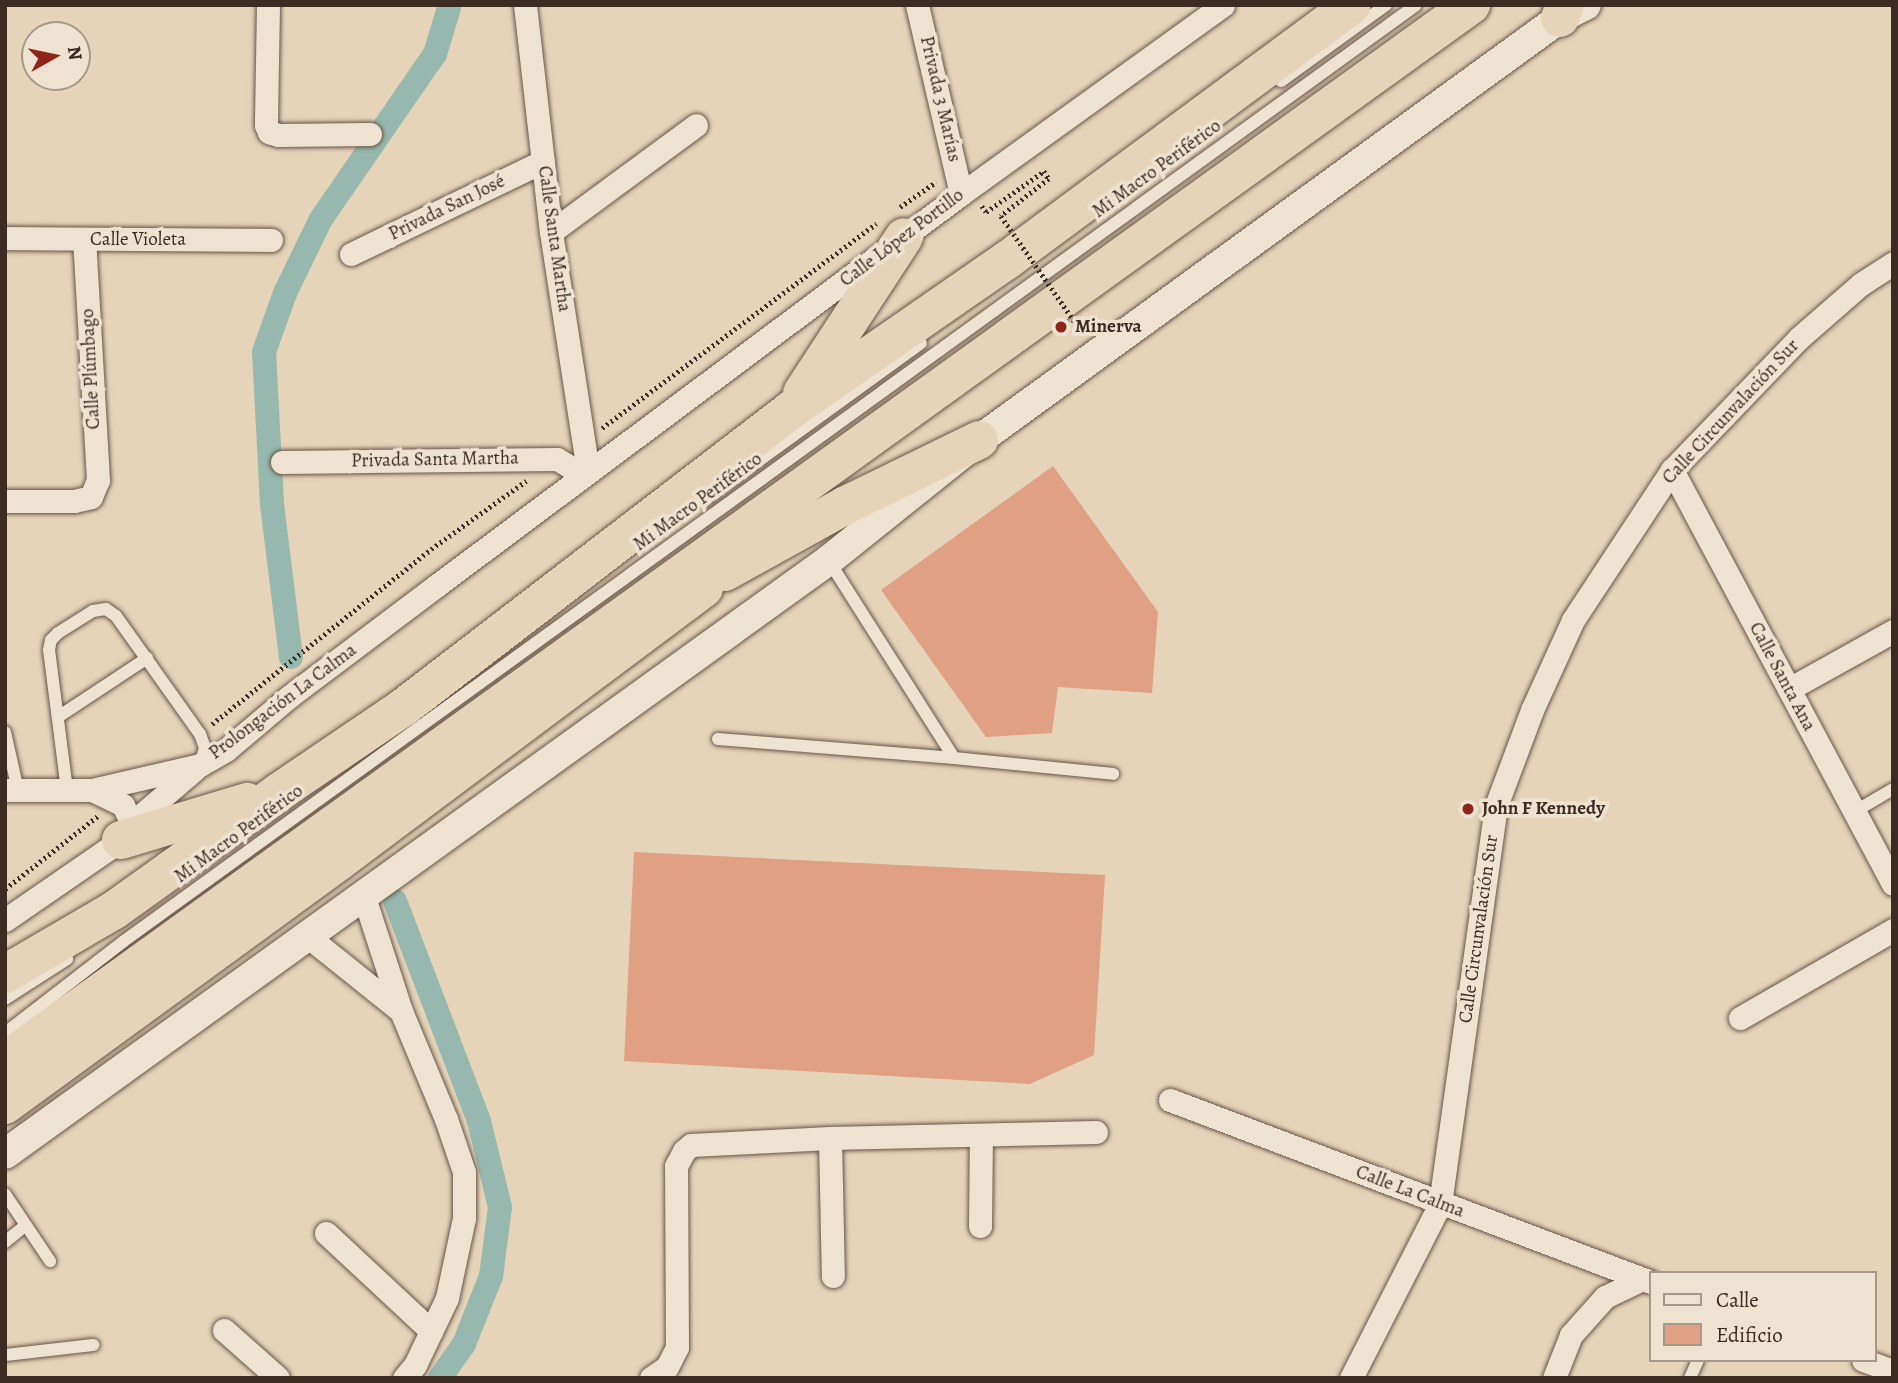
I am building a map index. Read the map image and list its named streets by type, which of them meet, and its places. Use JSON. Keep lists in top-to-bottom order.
{
  "streets": {
    "street": [
      "Privada 3 Marías",
      "Privada San José",
      "Calle López Portillo",
      "Calle Santa Martha",
      "Calle Violeta",
      "Calle Plúmbago",
      "Calle Circunvalación Sur",
      "Privada Santa Martha",
      "Calle Santa Ana",
      "Prolongación La Calma",
      "Calle La Calma"
    ],
    "lane": ["Mi Macro Periférico"]
  },
  "crossings": [
    ["Privada 3 Marías", "Calle López Portillo"],
    ["Privada San José", "Calle Santa Martha"],
    ["Calle López Portillo", "Calle Santa Martha"],
    ["Calle López Portillo", "Privada Santa Martha"],
    ["Calle López Portillo", "Prolongación La Calma"],
    ["Calle Santa Martha", "Privada Santa Martha"],
    ["Calle Violeta", "Calle Plúmbago"],
    ["Calle Circunvalación Sur", "Calle Santa Ana"],
    ["Calle Circunvalación Sur", "Calle La Calma"]
  ],
  "places": ["Minerva", "John F Kennedy"],
  "legend": ["Calle", "Edificio"],
  "north": "right"
}
